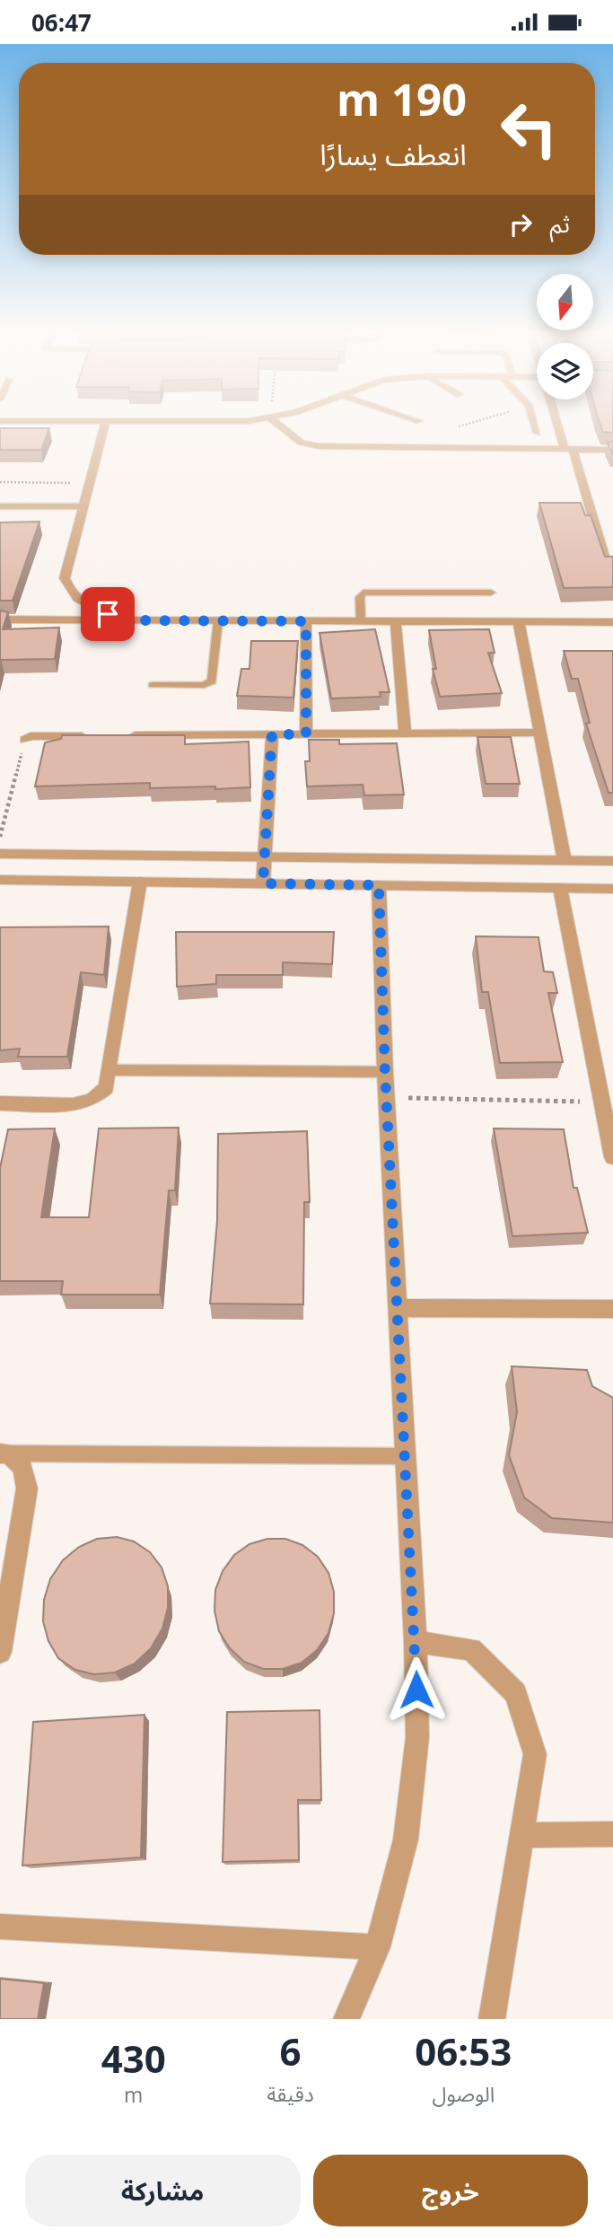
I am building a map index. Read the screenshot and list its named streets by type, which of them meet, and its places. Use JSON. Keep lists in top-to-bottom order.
{
  "north": "bottom",
  "page": {
    "status": "06:47",
    "turn": ["190 m", "انعطف يسارًا"],
    "then": "ثم",
    "eta": [
      "06:53",
      "الوصول",
      "6",
      "دقيقة",
      "430",
      "m"
    ],
    "buttons": ["خروج", "مشاركة"]
  }
}
